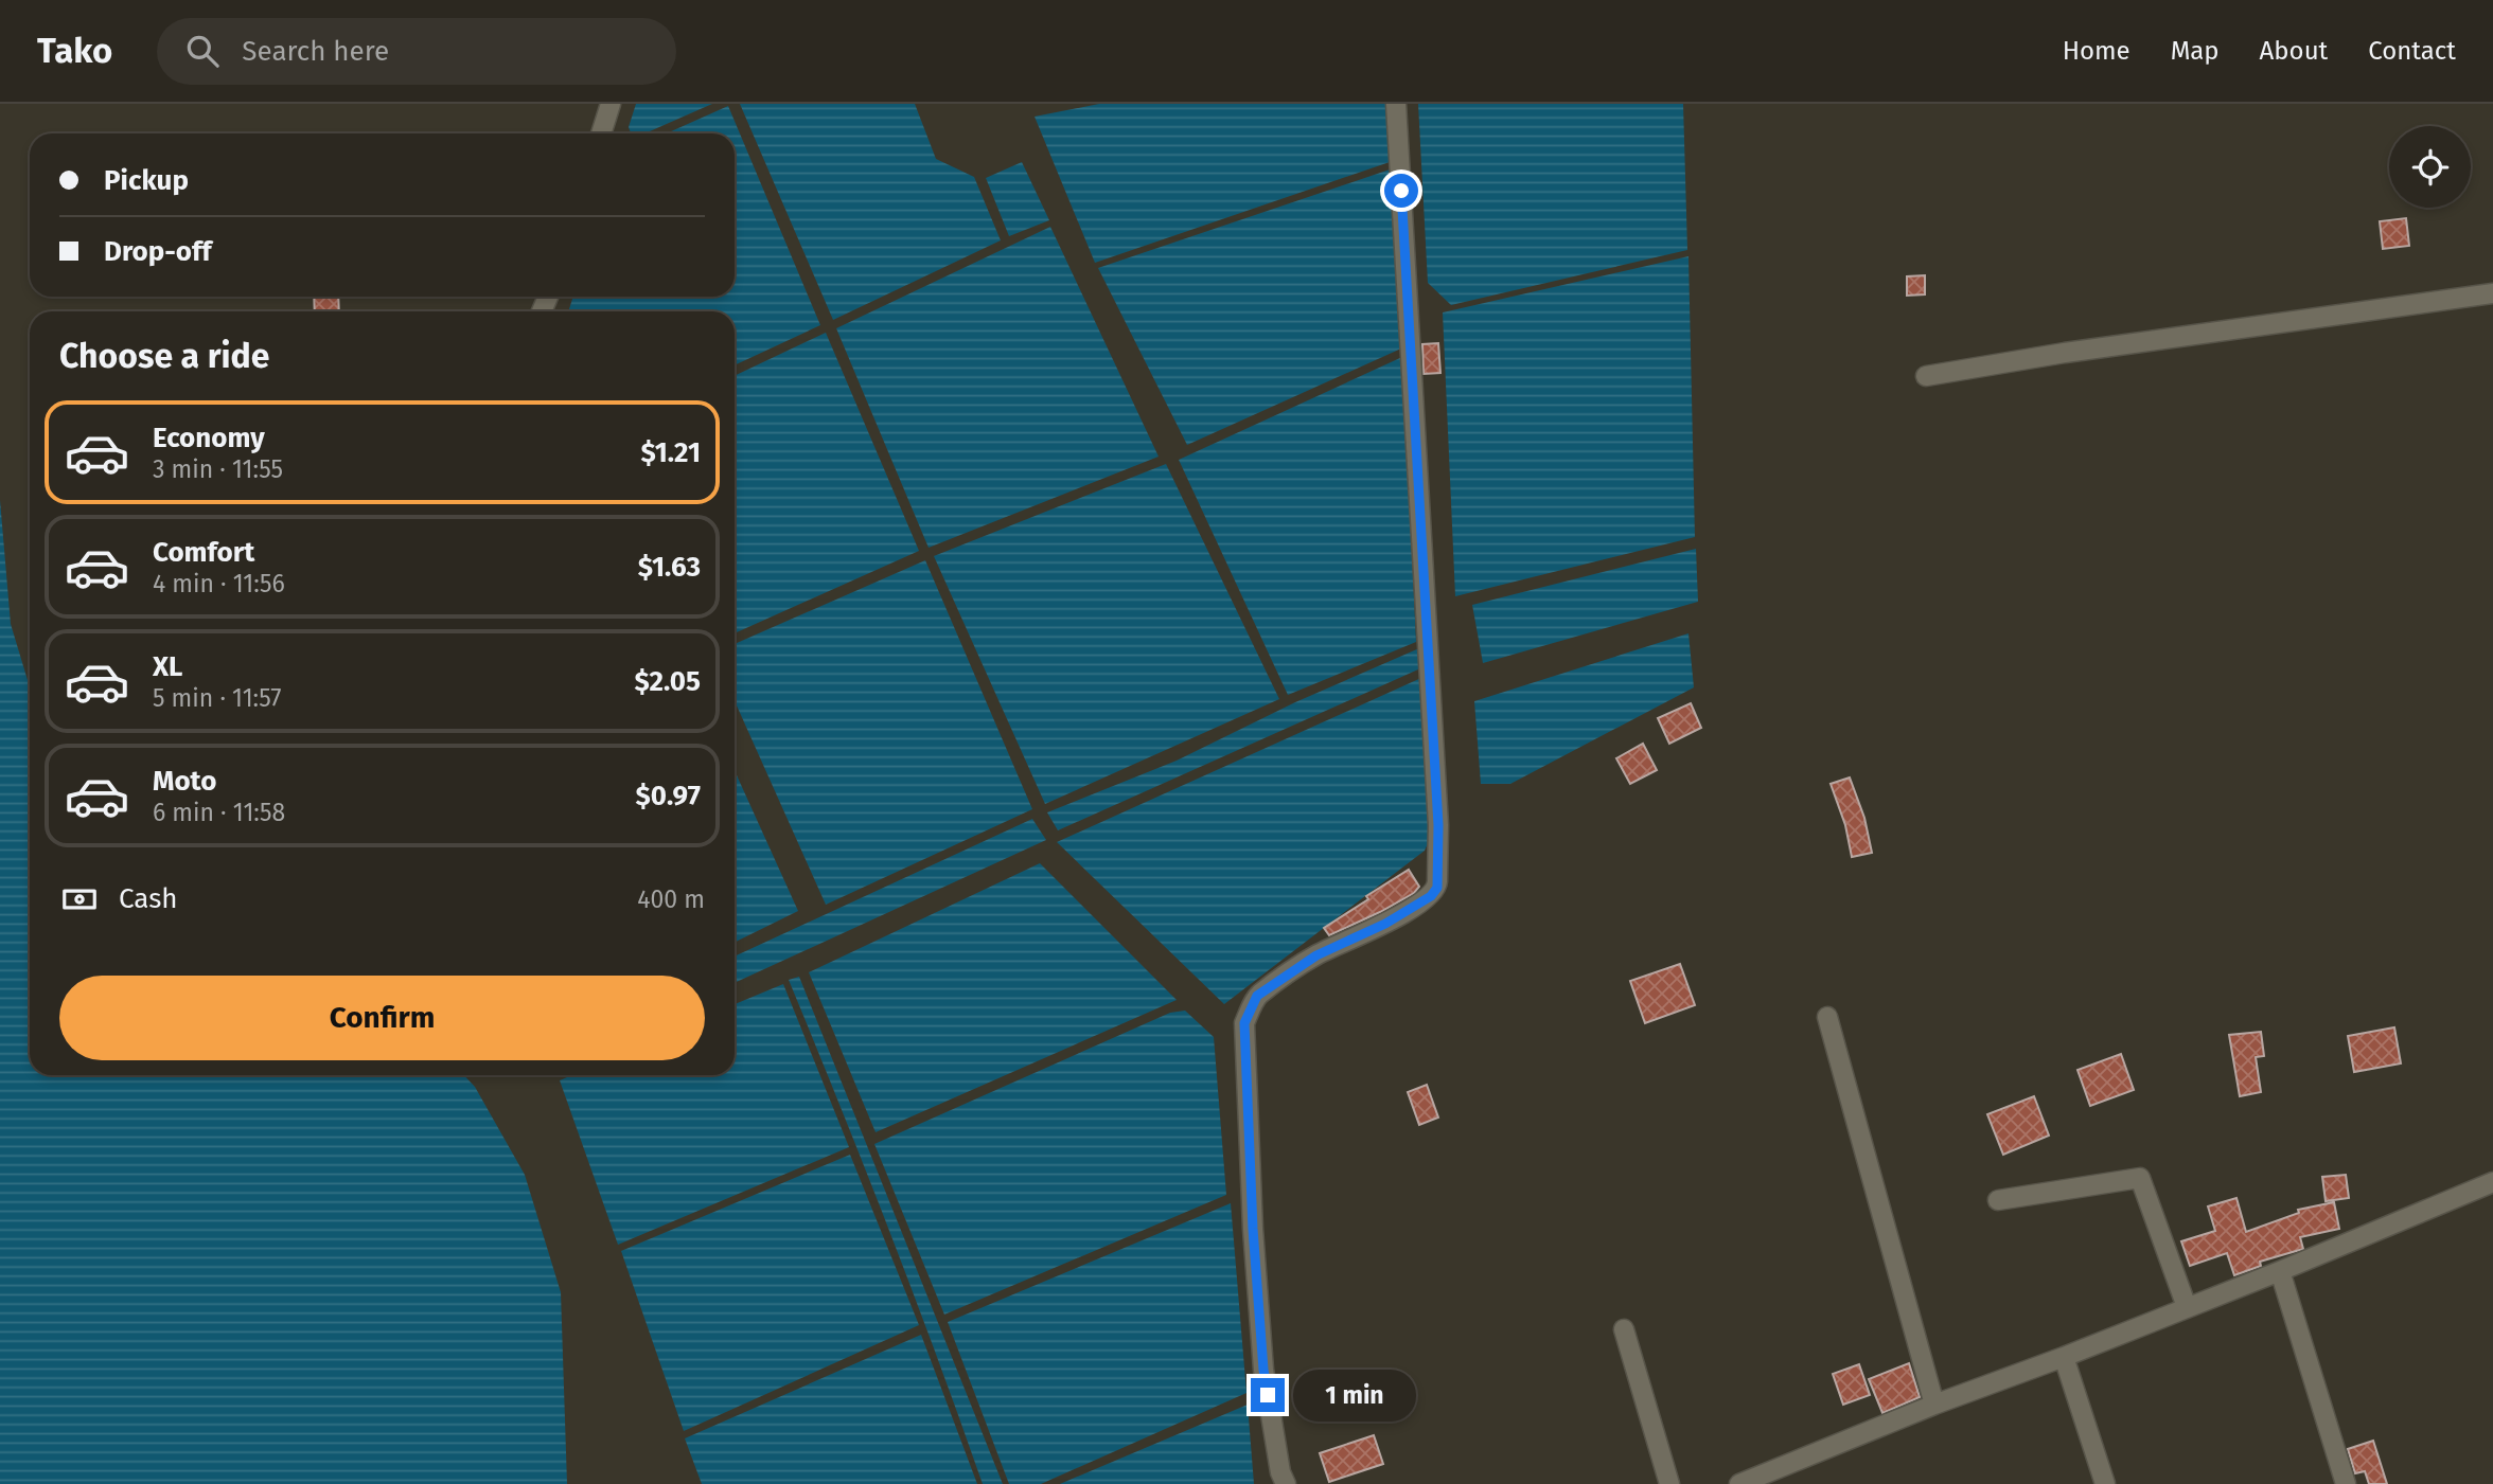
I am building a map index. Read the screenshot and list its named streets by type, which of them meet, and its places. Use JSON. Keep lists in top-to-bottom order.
{
  "page": {
    "header": "Tako",
    "search": "Search here",
    "nav": [
      "Home",
      "Map",
      "About",
      "Contact"
    ],
    "banner": ["Pickup", "Drop-off"],
    "heading": "Choose a ride",
    "list": [
      {
        "name": "Economy",
        "note": "3 min · 11:55",
        "value": "$1.21"
      },
      {
        "name": "Comfort",
        "note": "4 min · 11:56",
        "value": "$1.63"
      },
      {
        "name": "XL",
        "note": "5 min · 11:57",
        "value": "$2.05"
      },
      {
        "name": "Moto",
        "note": "6 min · 11:58",
        "value": "$0.97"
      }
    ],
    "pay": ["Cash", "400 m"],
    "buttons": "Confirm",
    "bubble": "1 min"
  }
}
